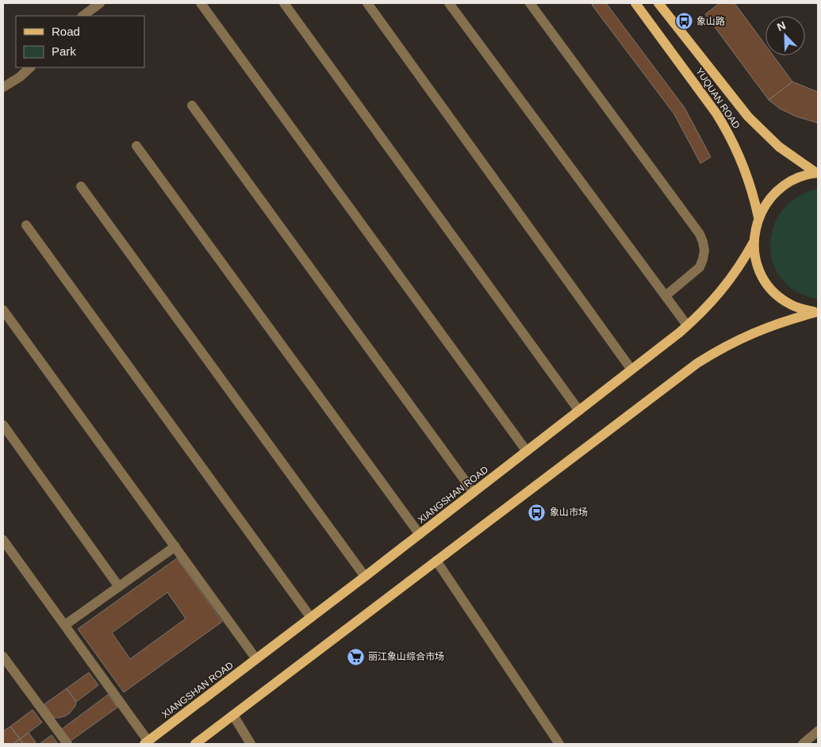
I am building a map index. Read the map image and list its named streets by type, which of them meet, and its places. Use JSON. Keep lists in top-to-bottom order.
{
  "streets": {
    "main road": ["YUQUAN ROAD", "XIANGSHAN ROAD"]
  },
  "places": {
    "bus stop": ["象山路", "象山市场"],
    "supermarket": ["丽江象山综合市场"]
  },
  "legend": ["Road", "Park"],
  "north": "top left"
}
